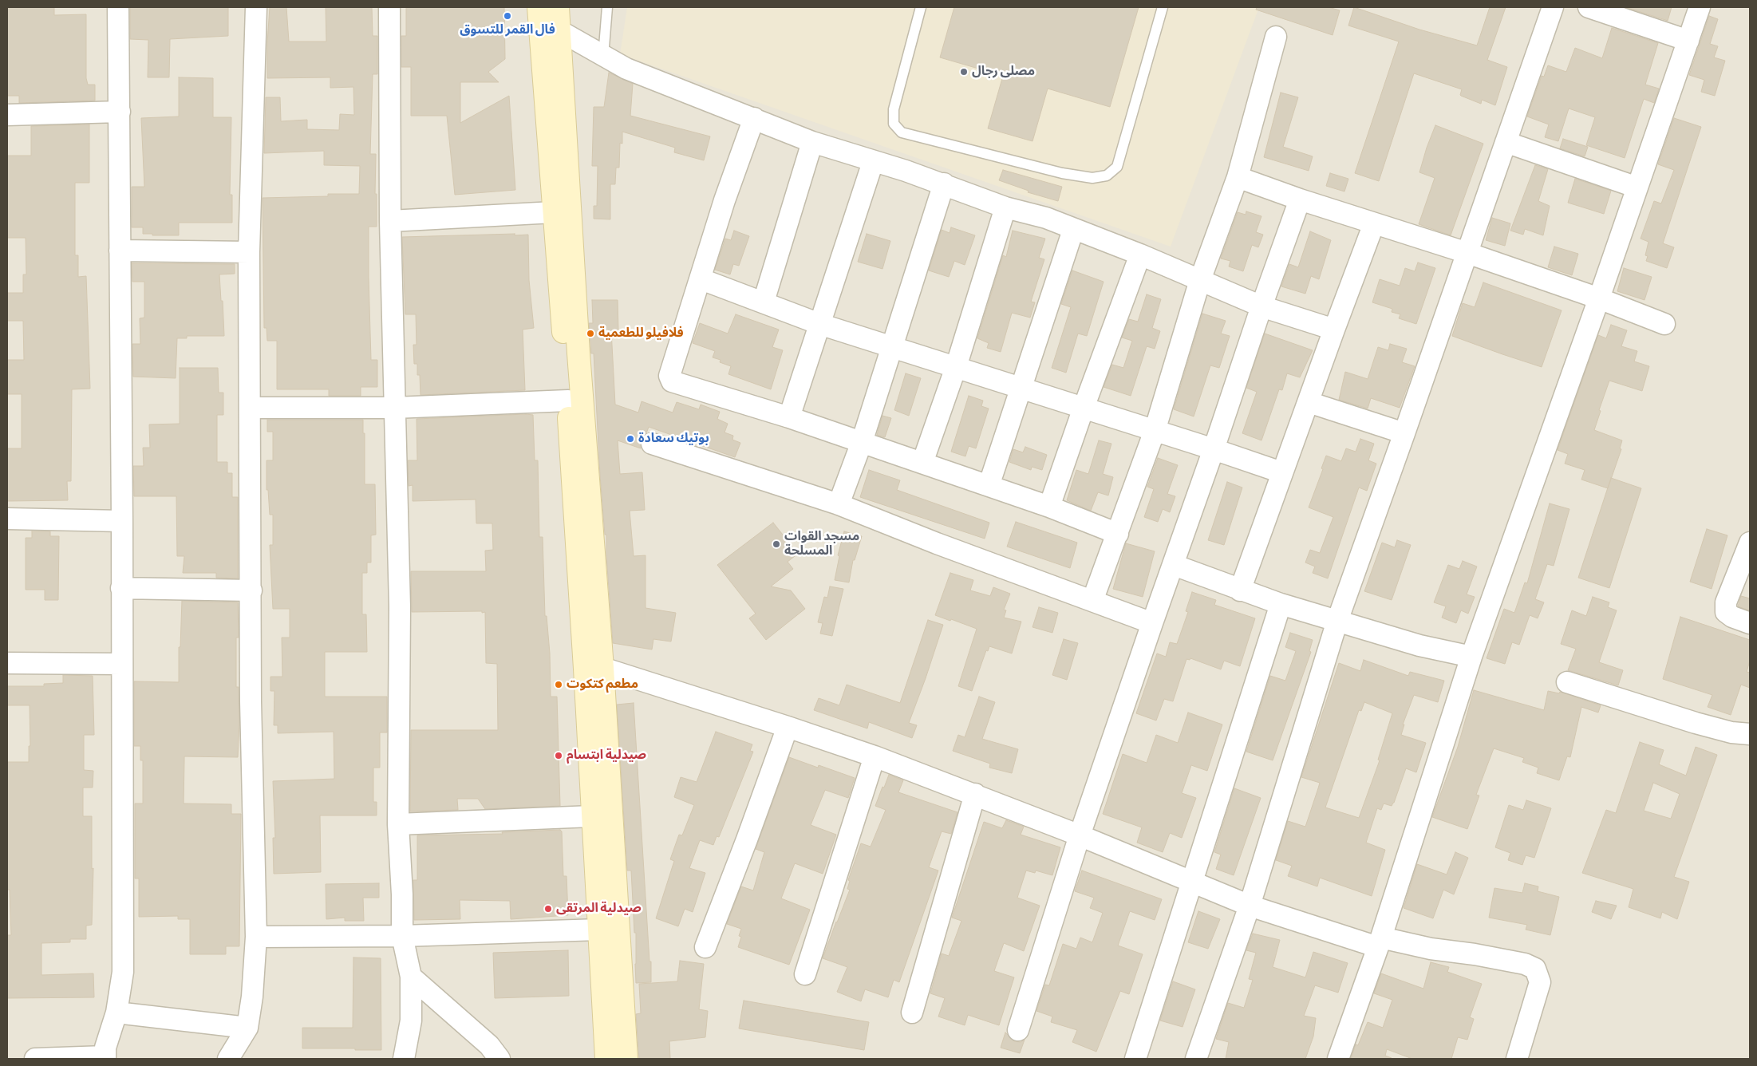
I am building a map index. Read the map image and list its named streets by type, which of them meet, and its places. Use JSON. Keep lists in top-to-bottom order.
{
  "places": [
    "فال القمر للتسوق",
    "مصلى رجال",
    "فلافيلو للطعمية",
    "بوتيك سعادة",
    "مسجد القوات المسلحة",
    "مطعم كتكوت",
    "صيدلية ابتسام",
    "صيدلية المرتقى"
  ]
}
